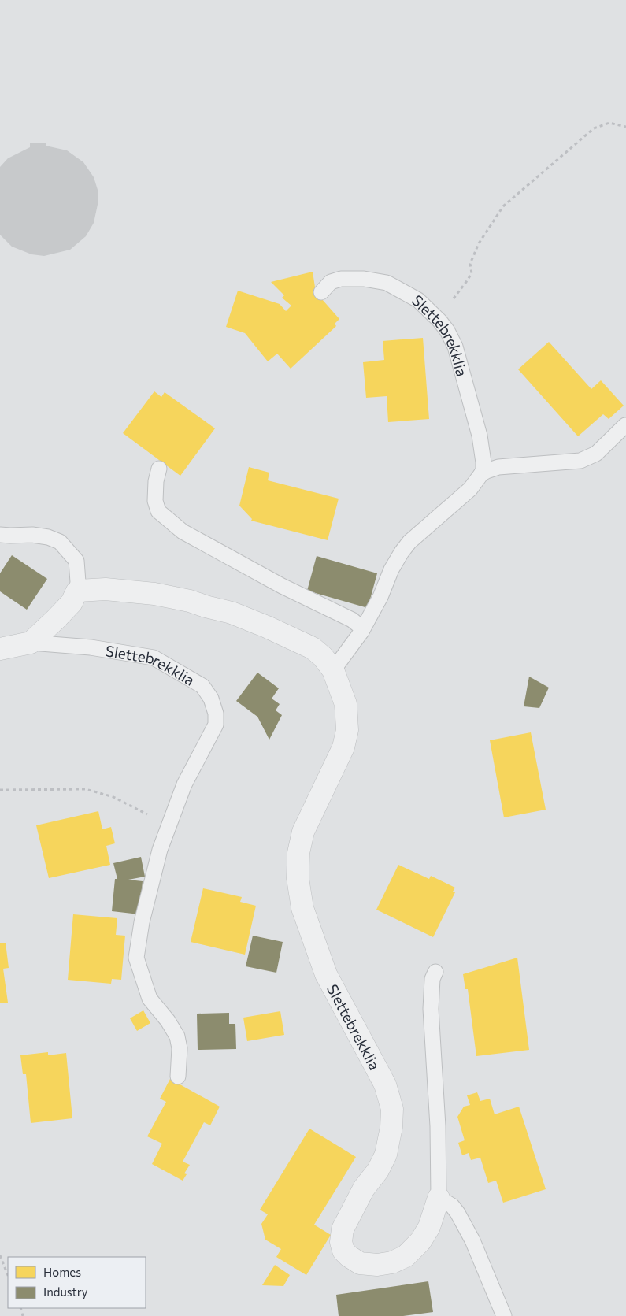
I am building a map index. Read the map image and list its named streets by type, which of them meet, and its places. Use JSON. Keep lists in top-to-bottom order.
{
  "streets": {
    "street": ["Slettebrekklia"]
  },
  "legend": ["Homes", "Industry"]
}
